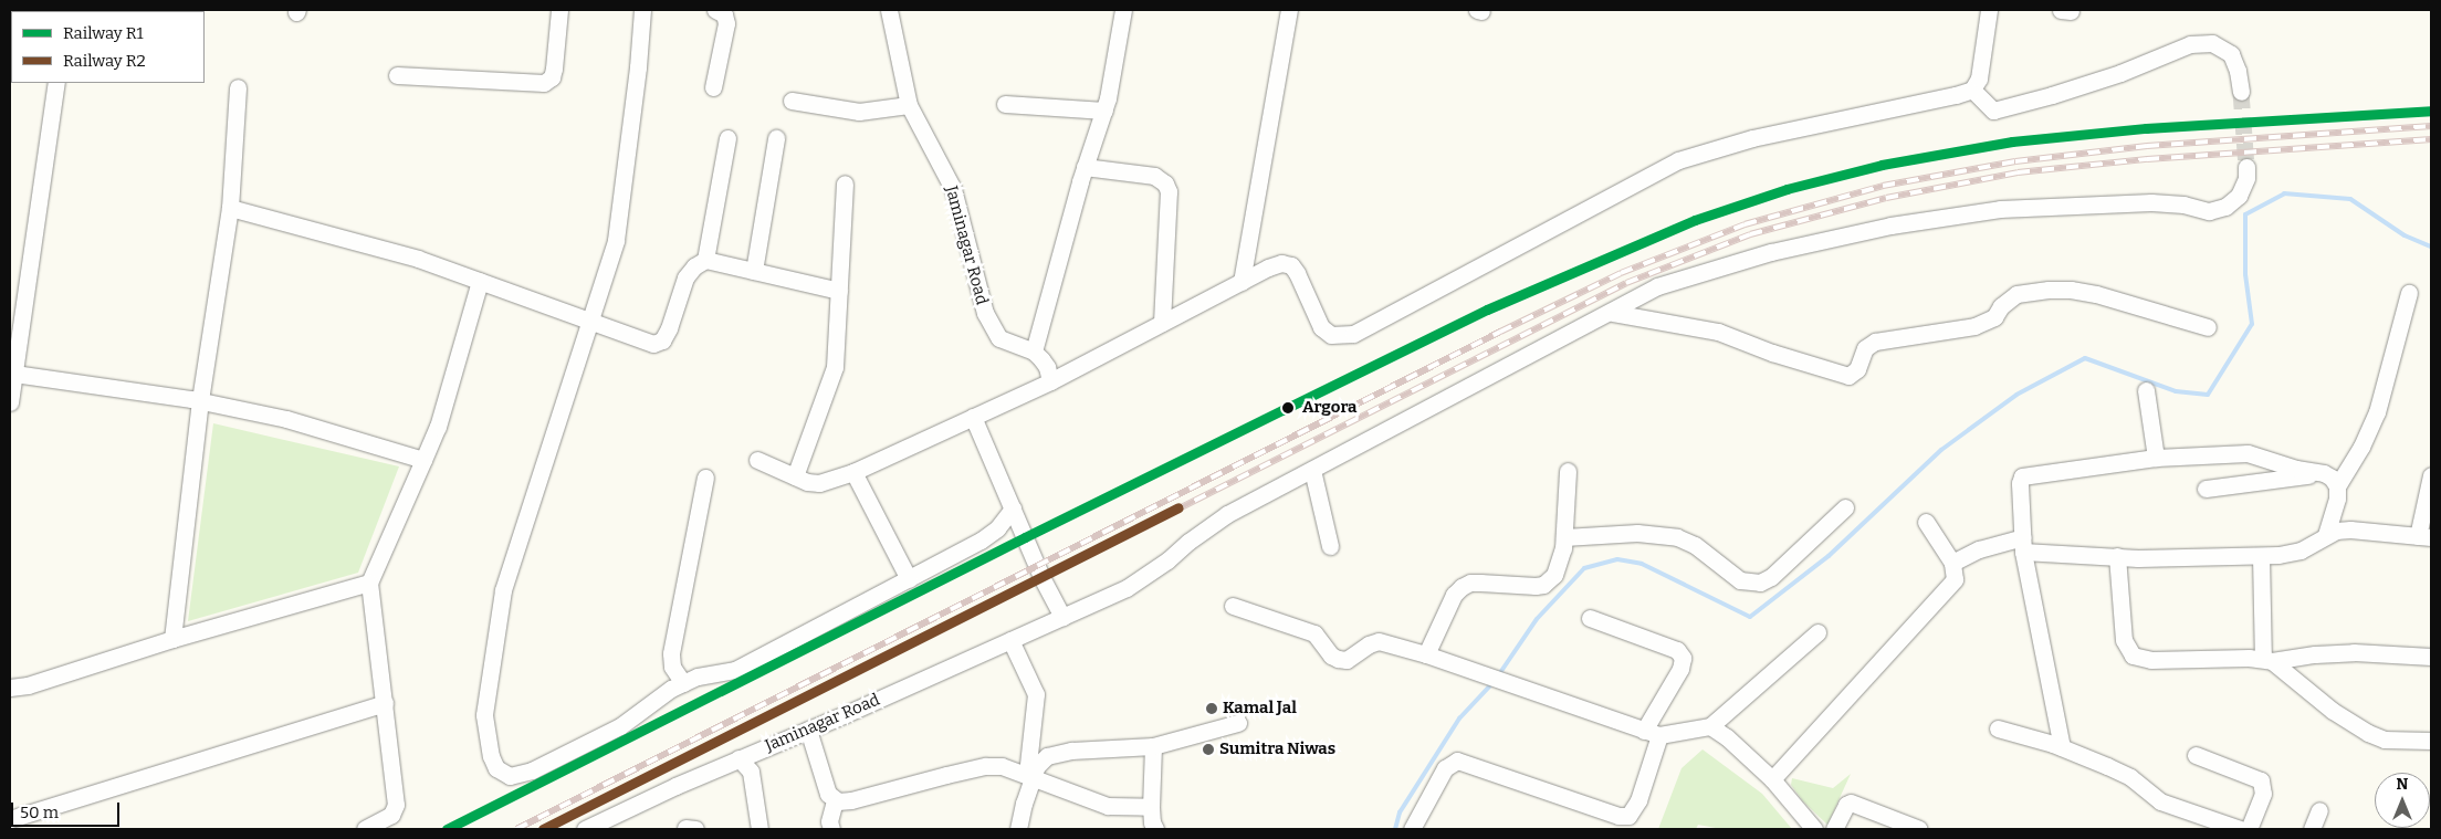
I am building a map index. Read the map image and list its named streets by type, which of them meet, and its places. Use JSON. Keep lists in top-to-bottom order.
{
  "streets": {
    "street": ["Jaminagar Road"]
  },
  "places": ["Argora", "Kamal Jal", "Sumitra Niwas"],
  "lines": ["rail line R1", "rail line R2"],
  "legend": ["Railway R1", "Railway R2"],
  "scale_bar": "50 m",
  "north": "top"
}
